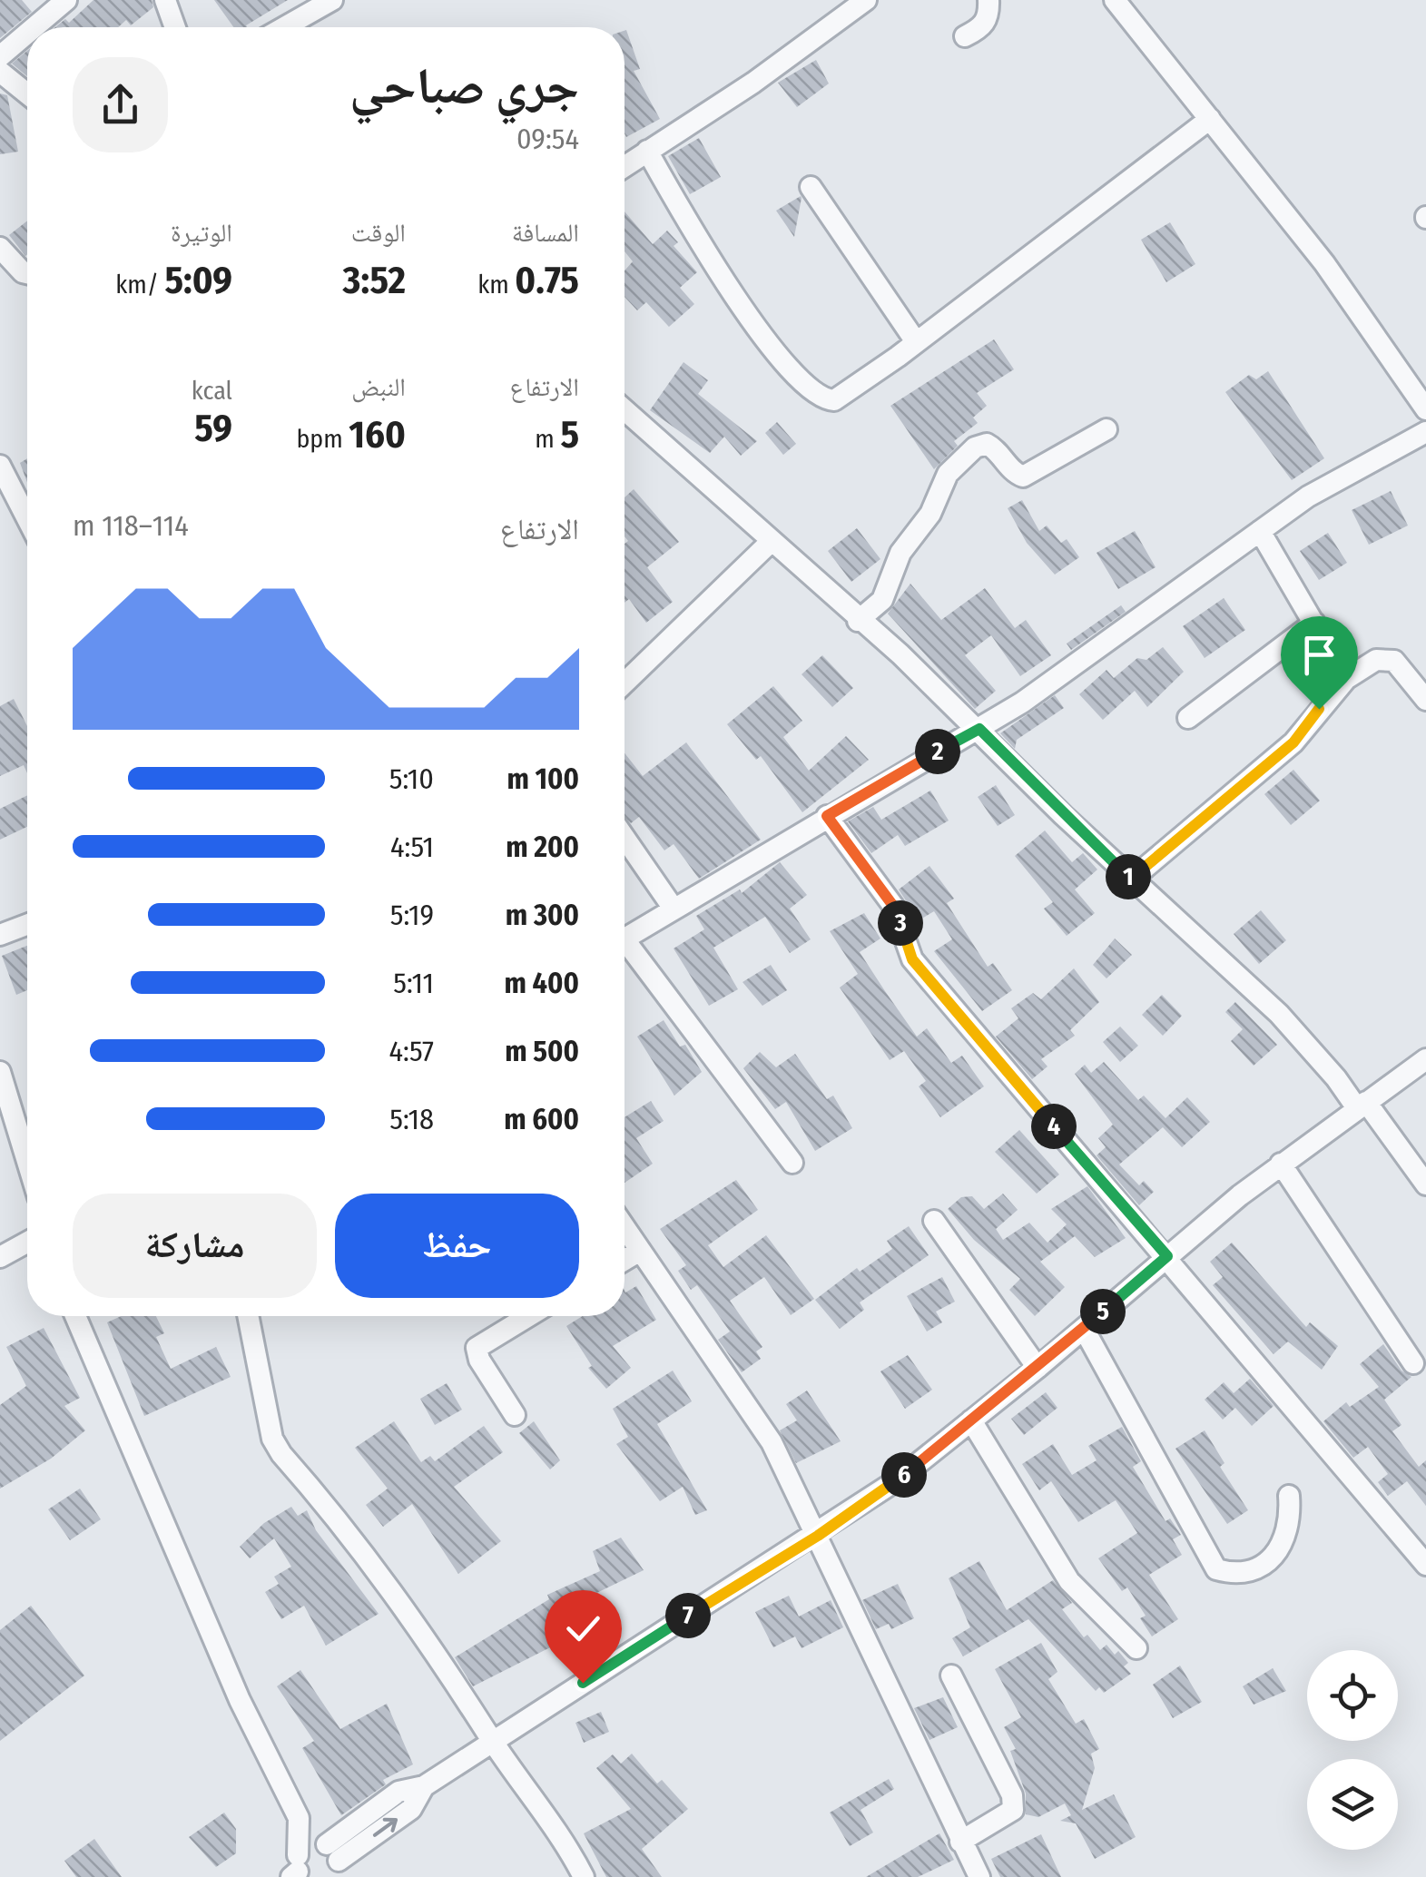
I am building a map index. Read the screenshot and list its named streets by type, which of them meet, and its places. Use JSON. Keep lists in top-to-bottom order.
{
  "page": {
    "heading": ["جري صباحي", "09:54"],
    "stats": [
      ["المسافة", "0.75 km"],
      ["الوقت", "3:52"],
      ["الوتيرة", "5:09 /km"],
      ["الارتفاع", "5 m"],
      ["النبض", "160 bpm"],
      ["kcal", "59"]
    ],
    "chart": ["الارتفاع", "114–118 m"],
    "pins": [
      "2",
      "1",
      "3",
      "4",
      "5",
      "6",
      "7"
    ],
    "list": [
      {
        "name": "100 m",
        "note": "5:10"
      },
      {
        "name": "200 m",
        "note": "4:51"
      },
      {
        "name": "300 m",
        "note": "5:19"
      },
      {
        "name": "400 m",
        "note": "5:11"
      },
      {
        "name": "500 m",
        "note": "4:57"
      },
      {
        "name": "600 m",
        "note": "5:18"
      }
    ],
    "buttons": ["حفظ", "مشاركة"]
  }
}
